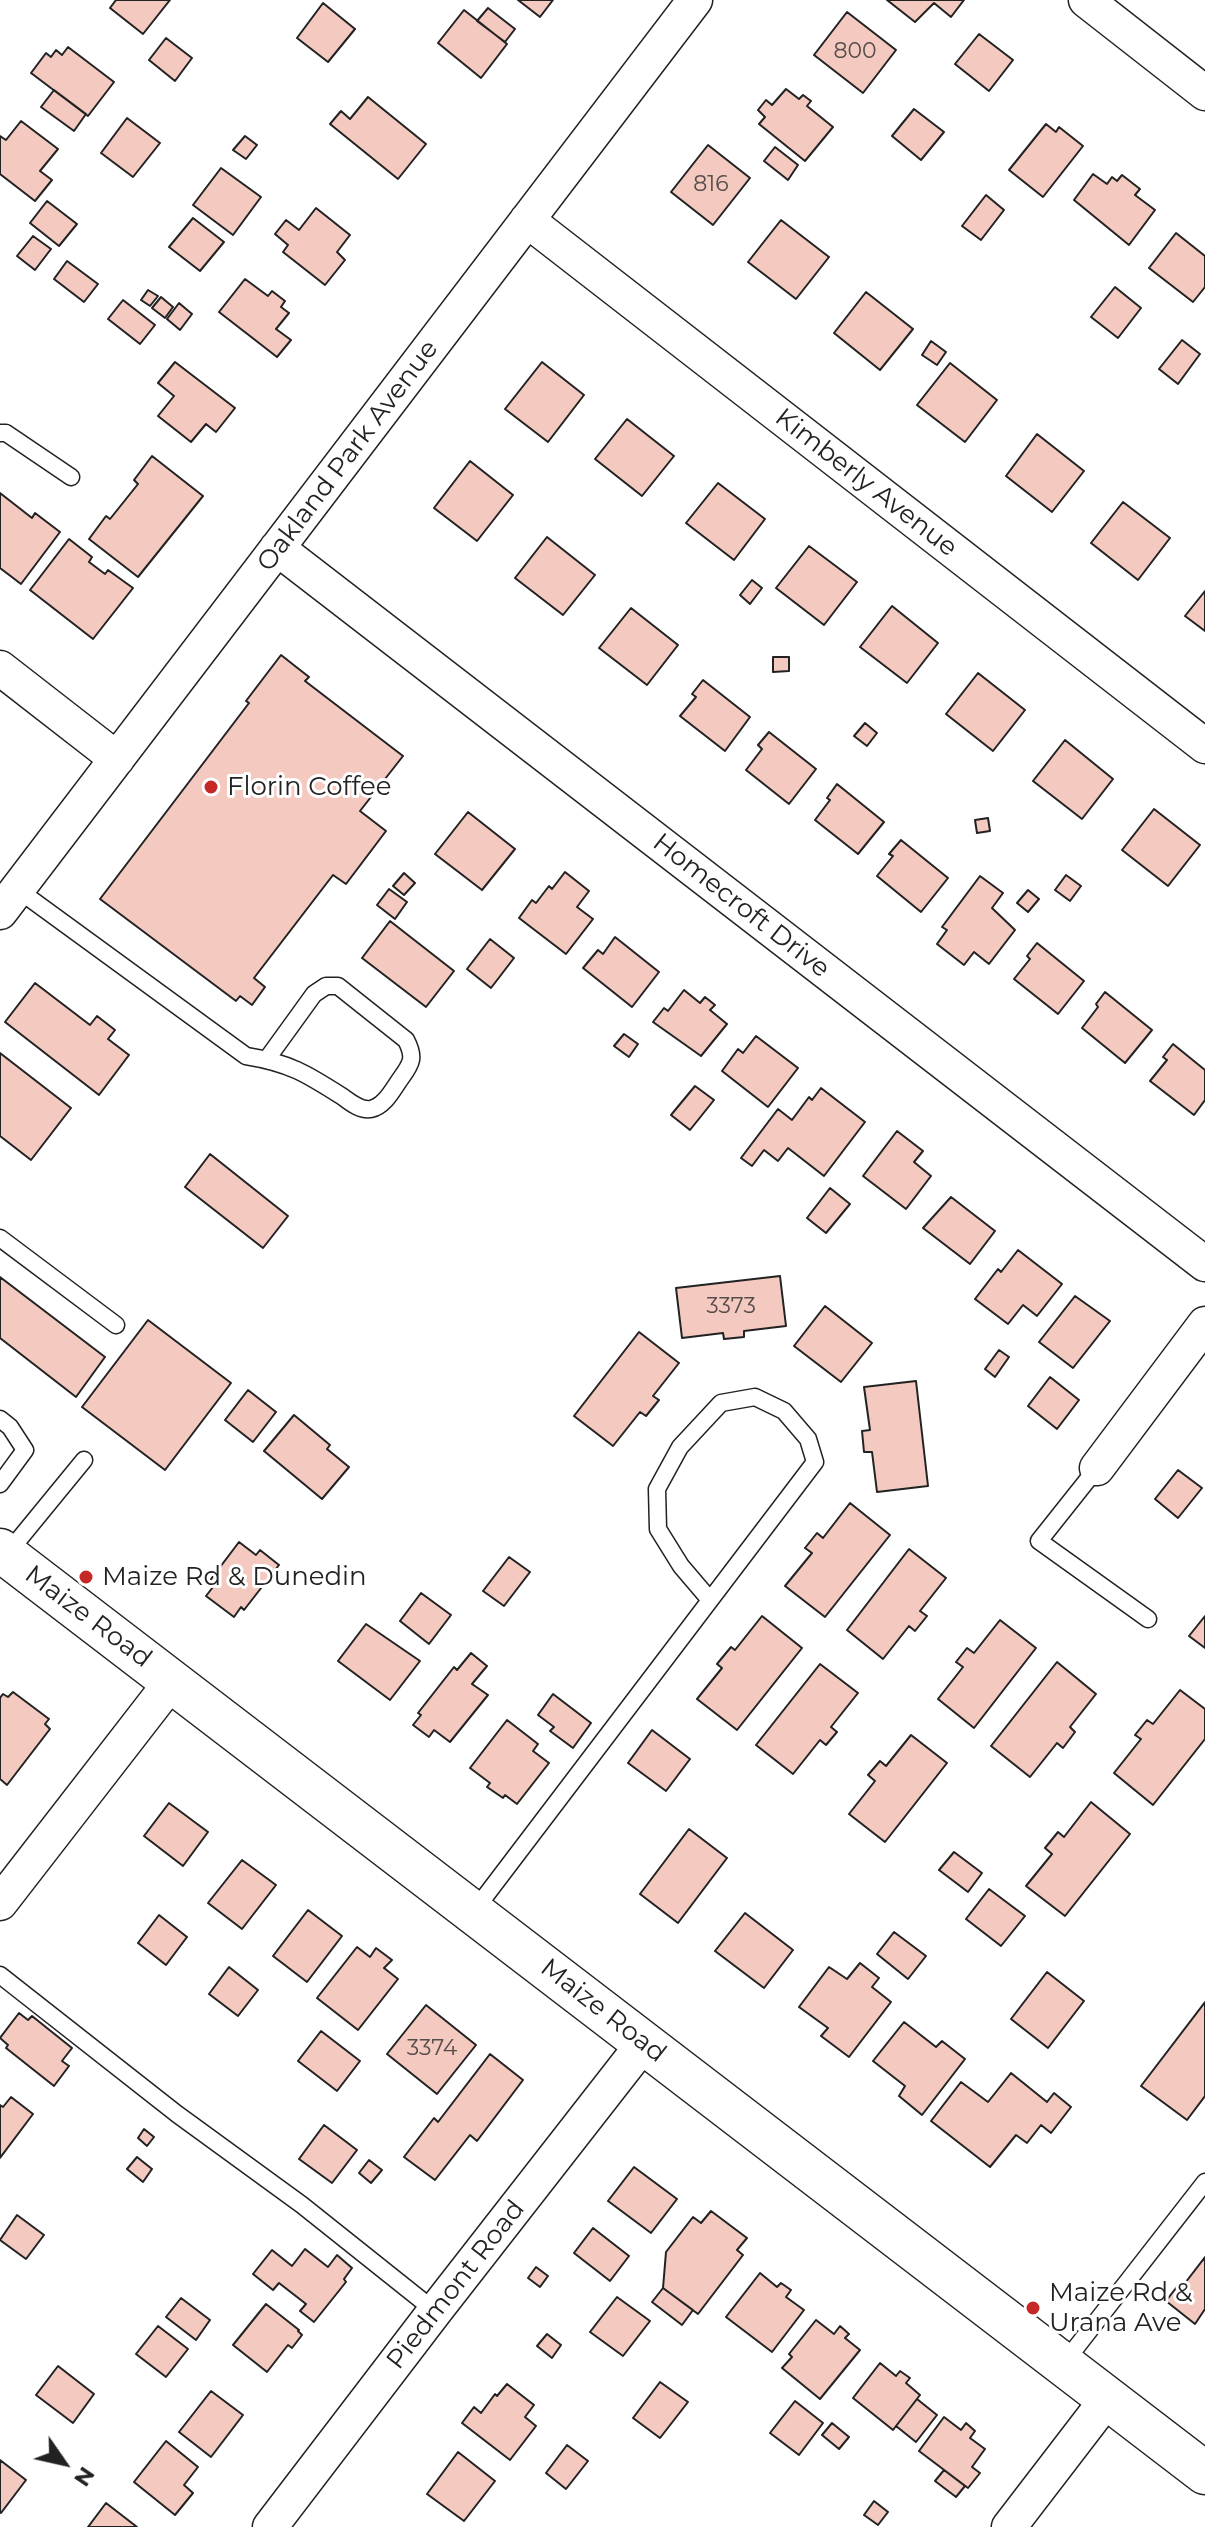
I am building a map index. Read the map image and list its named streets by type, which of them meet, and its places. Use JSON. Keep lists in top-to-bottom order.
{
  "streets": {
    "street": [
      "Oakland Park Avenue",
      "Kimberly Avenue",
      "Homecroft Drive",
      "Maize Road",
      "Piedmont Road"
    ]
  },
  "crossings": [
    ["Oakland Park Avenue", "Kimberly Avenue"],
    ["Oakland Park Avenue", "Homecroft Drive"],
    ["Maize Road", "Piedmont Road"]
  ],
  "places": ["Florin Coffee", "Maize Rd & Dunedin", "Maize Rd & Urana Ave"],
  "house_numbers": [
    "800",
    "816",
    "3373",
    "3374"
  ],
  "north": "bottom right"
}
